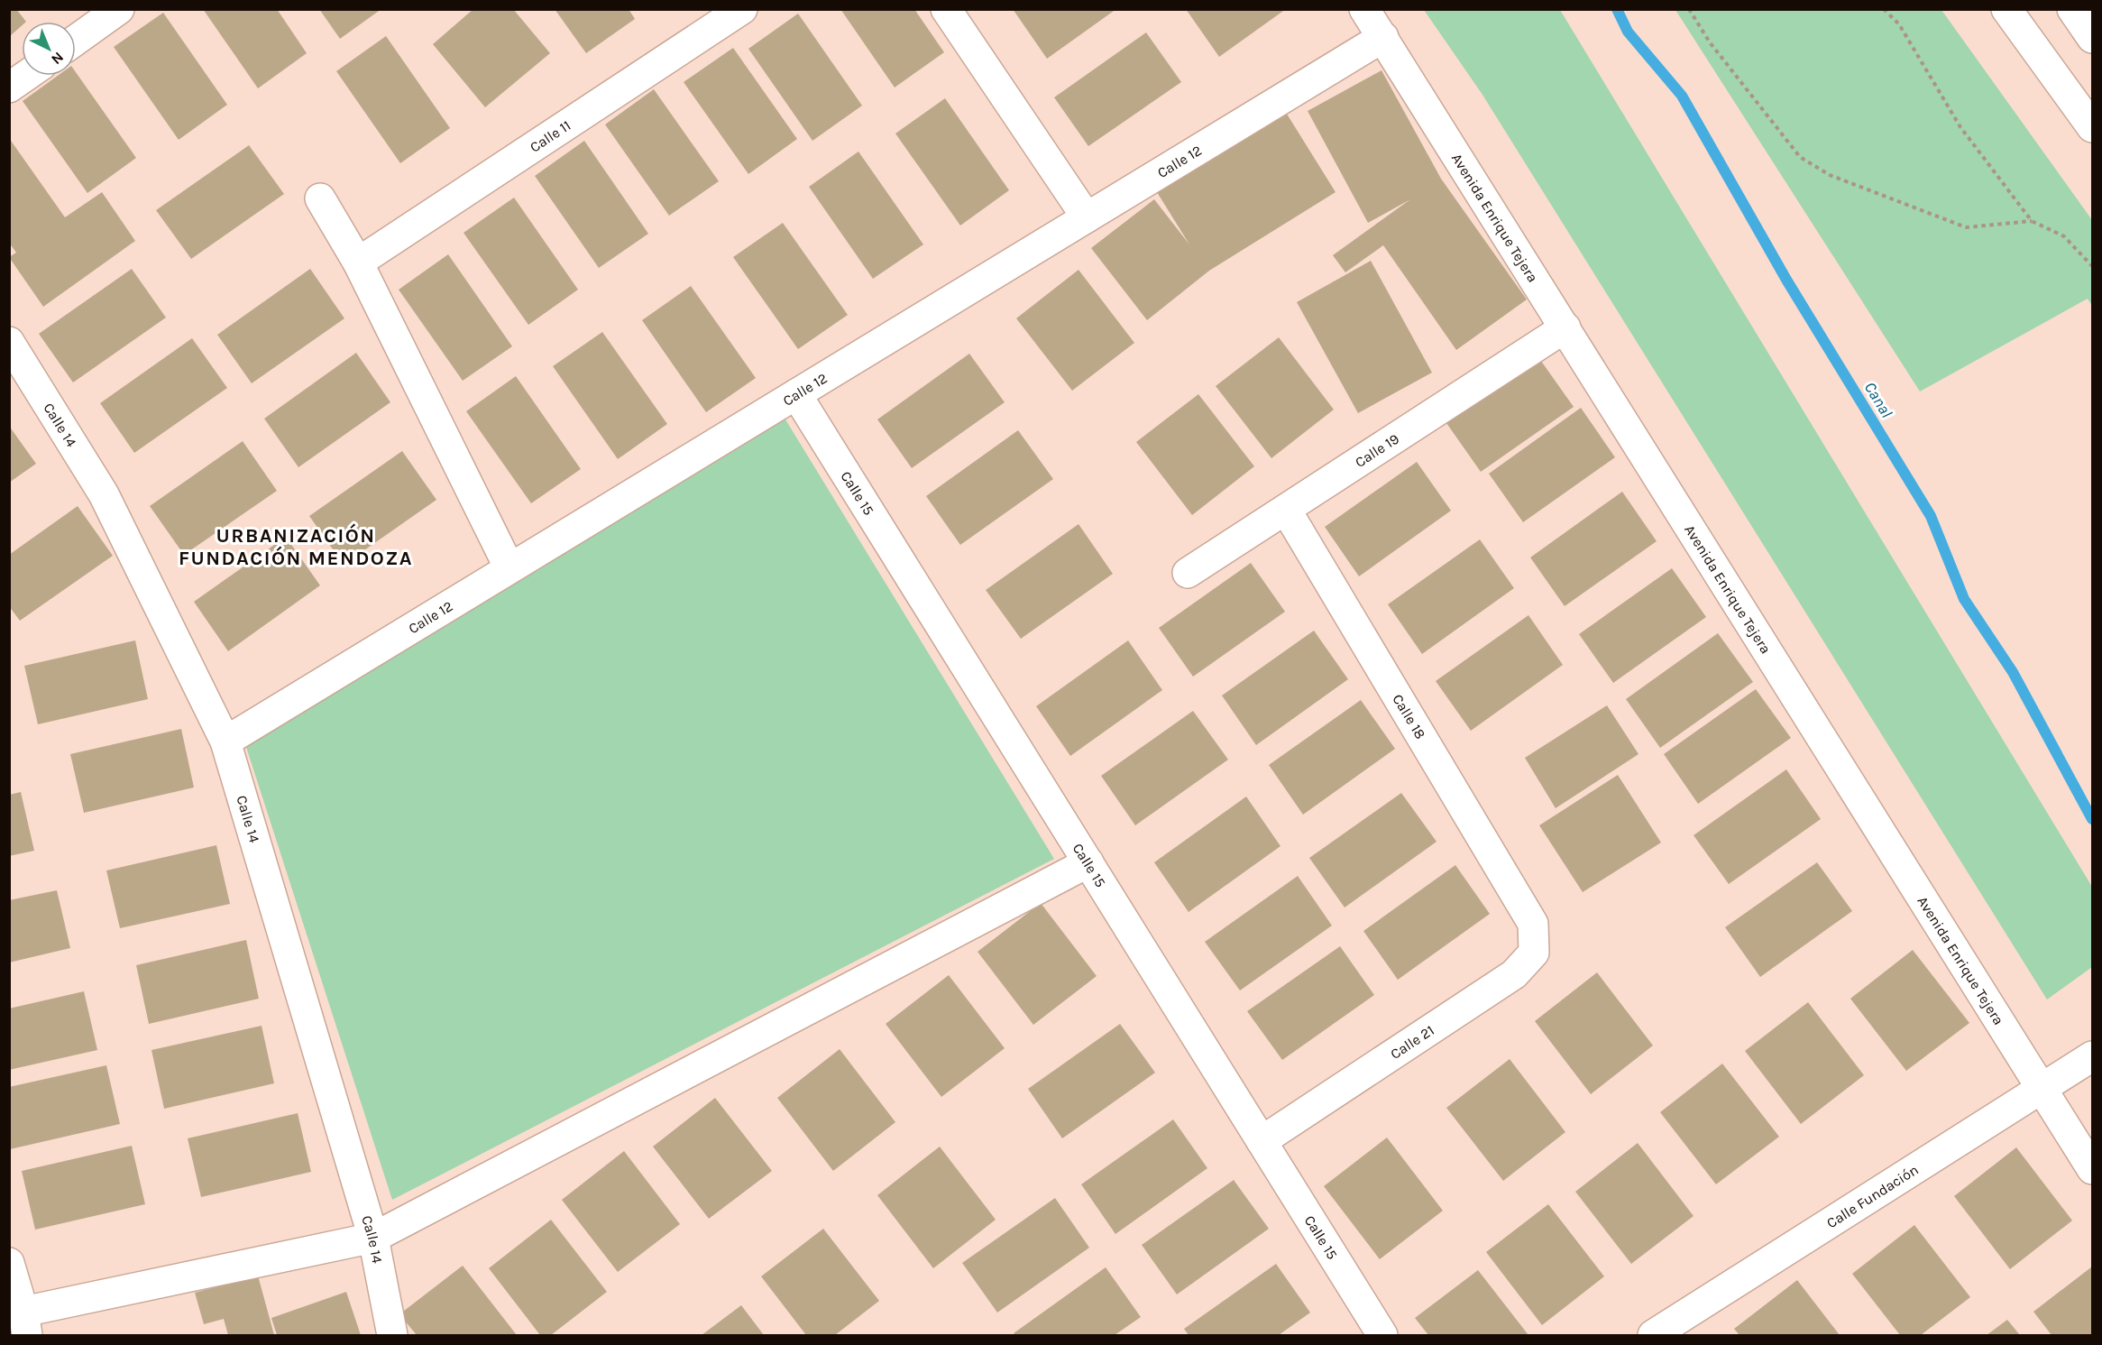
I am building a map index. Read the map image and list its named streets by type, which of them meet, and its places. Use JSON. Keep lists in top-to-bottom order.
{
  "streets": {
    "street": [
      "Calle 11",
      "Calle 12",
      "Avenida Enrique Tejera",
      "Calle 14",
      "Calle 19",
      "Calle 15",
      "Calle 18",
      "Calle 21",
      "Calle Fundación"
    ]
  },
  "crossings": [
    ["Calle 12", "Avenida Enrique Tejera"],
    ["Calle 12", "Calle 14"],
    ["Calle 12", "Calle 15"],
    ["Avenida Enrique Tejera", "Calle 19"],
    ["Avenida Enrique Tejera", "Calle Fundación"],
    ["Calle 19", "Calle 18"],
    ["Calle 15", "Calle 21"],
    ["Calle 18", "Calle 21"]
  ],
  "districts": ["URBANIZACIÓN FUNDACIÓN MENDOZA"],
  "water": ["Canal"],
  "north": "bottom right"
}
